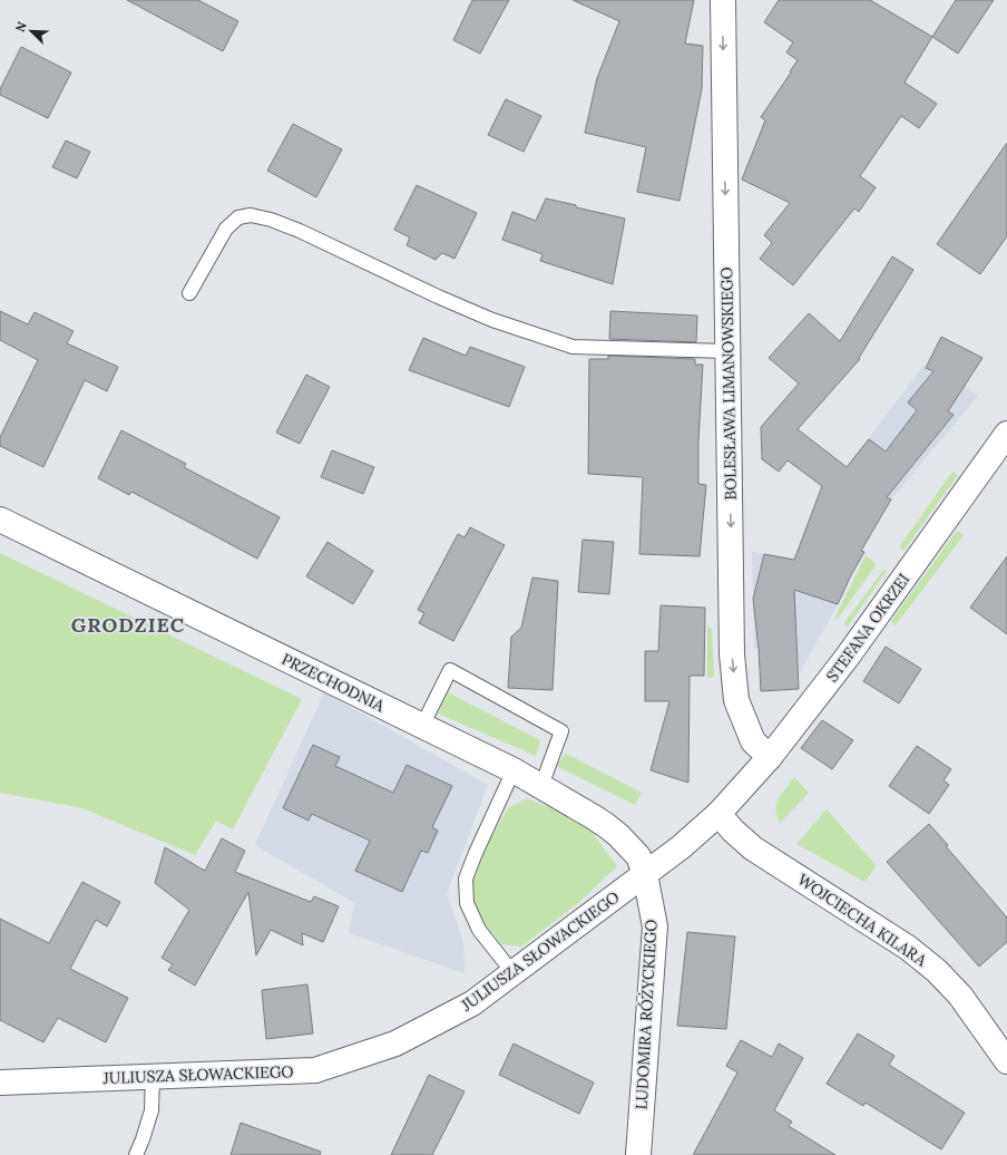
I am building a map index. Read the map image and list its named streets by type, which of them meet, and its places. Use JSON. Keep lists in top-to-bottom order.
{
  "streets": {
    "street": [
      "BOLESŁAWA LIMANOWSKIEGO",
      "STEFANA OKRZEI",
      "PRZECHODNIA",
      "WOJCIECHA KILARA",
      "JULIUSZA SŁOWACKIEGO",
      "LUDOMIRA RÓŻYCKIEGO"
    ]
  },
  "crossings": [
    ["BOLESŁAWA LIMANOWSKIEGO", "STEFANA OKRZEI"],
    ["STEFANA OKRZEI", "WOJCIECHA KILARA"],
    ["STEFANA OKRZEI", "JULIUSZA SŁOWACKIEGO"],
    ["PRZECHODNIA", "JULIUSZA SŁOWACKIEGO"],
    ["PRZECHODNIA", "LUDOMIRA RÓŻYCKIEGO"],
    ["WOJCIECHA KILARA", "JULIUSZA SŁOWACKIEGO"],
    ["JULIUSZA SŁOWACKIEGO", "LUDOMIRA RÓŻYCKIEGO"]
  ],
  "one_way": ["BOLESŁAWA LIMANOWSKIEGO"],
  "districts": ["GRODZIEC"],
  "north": "top left"
}
